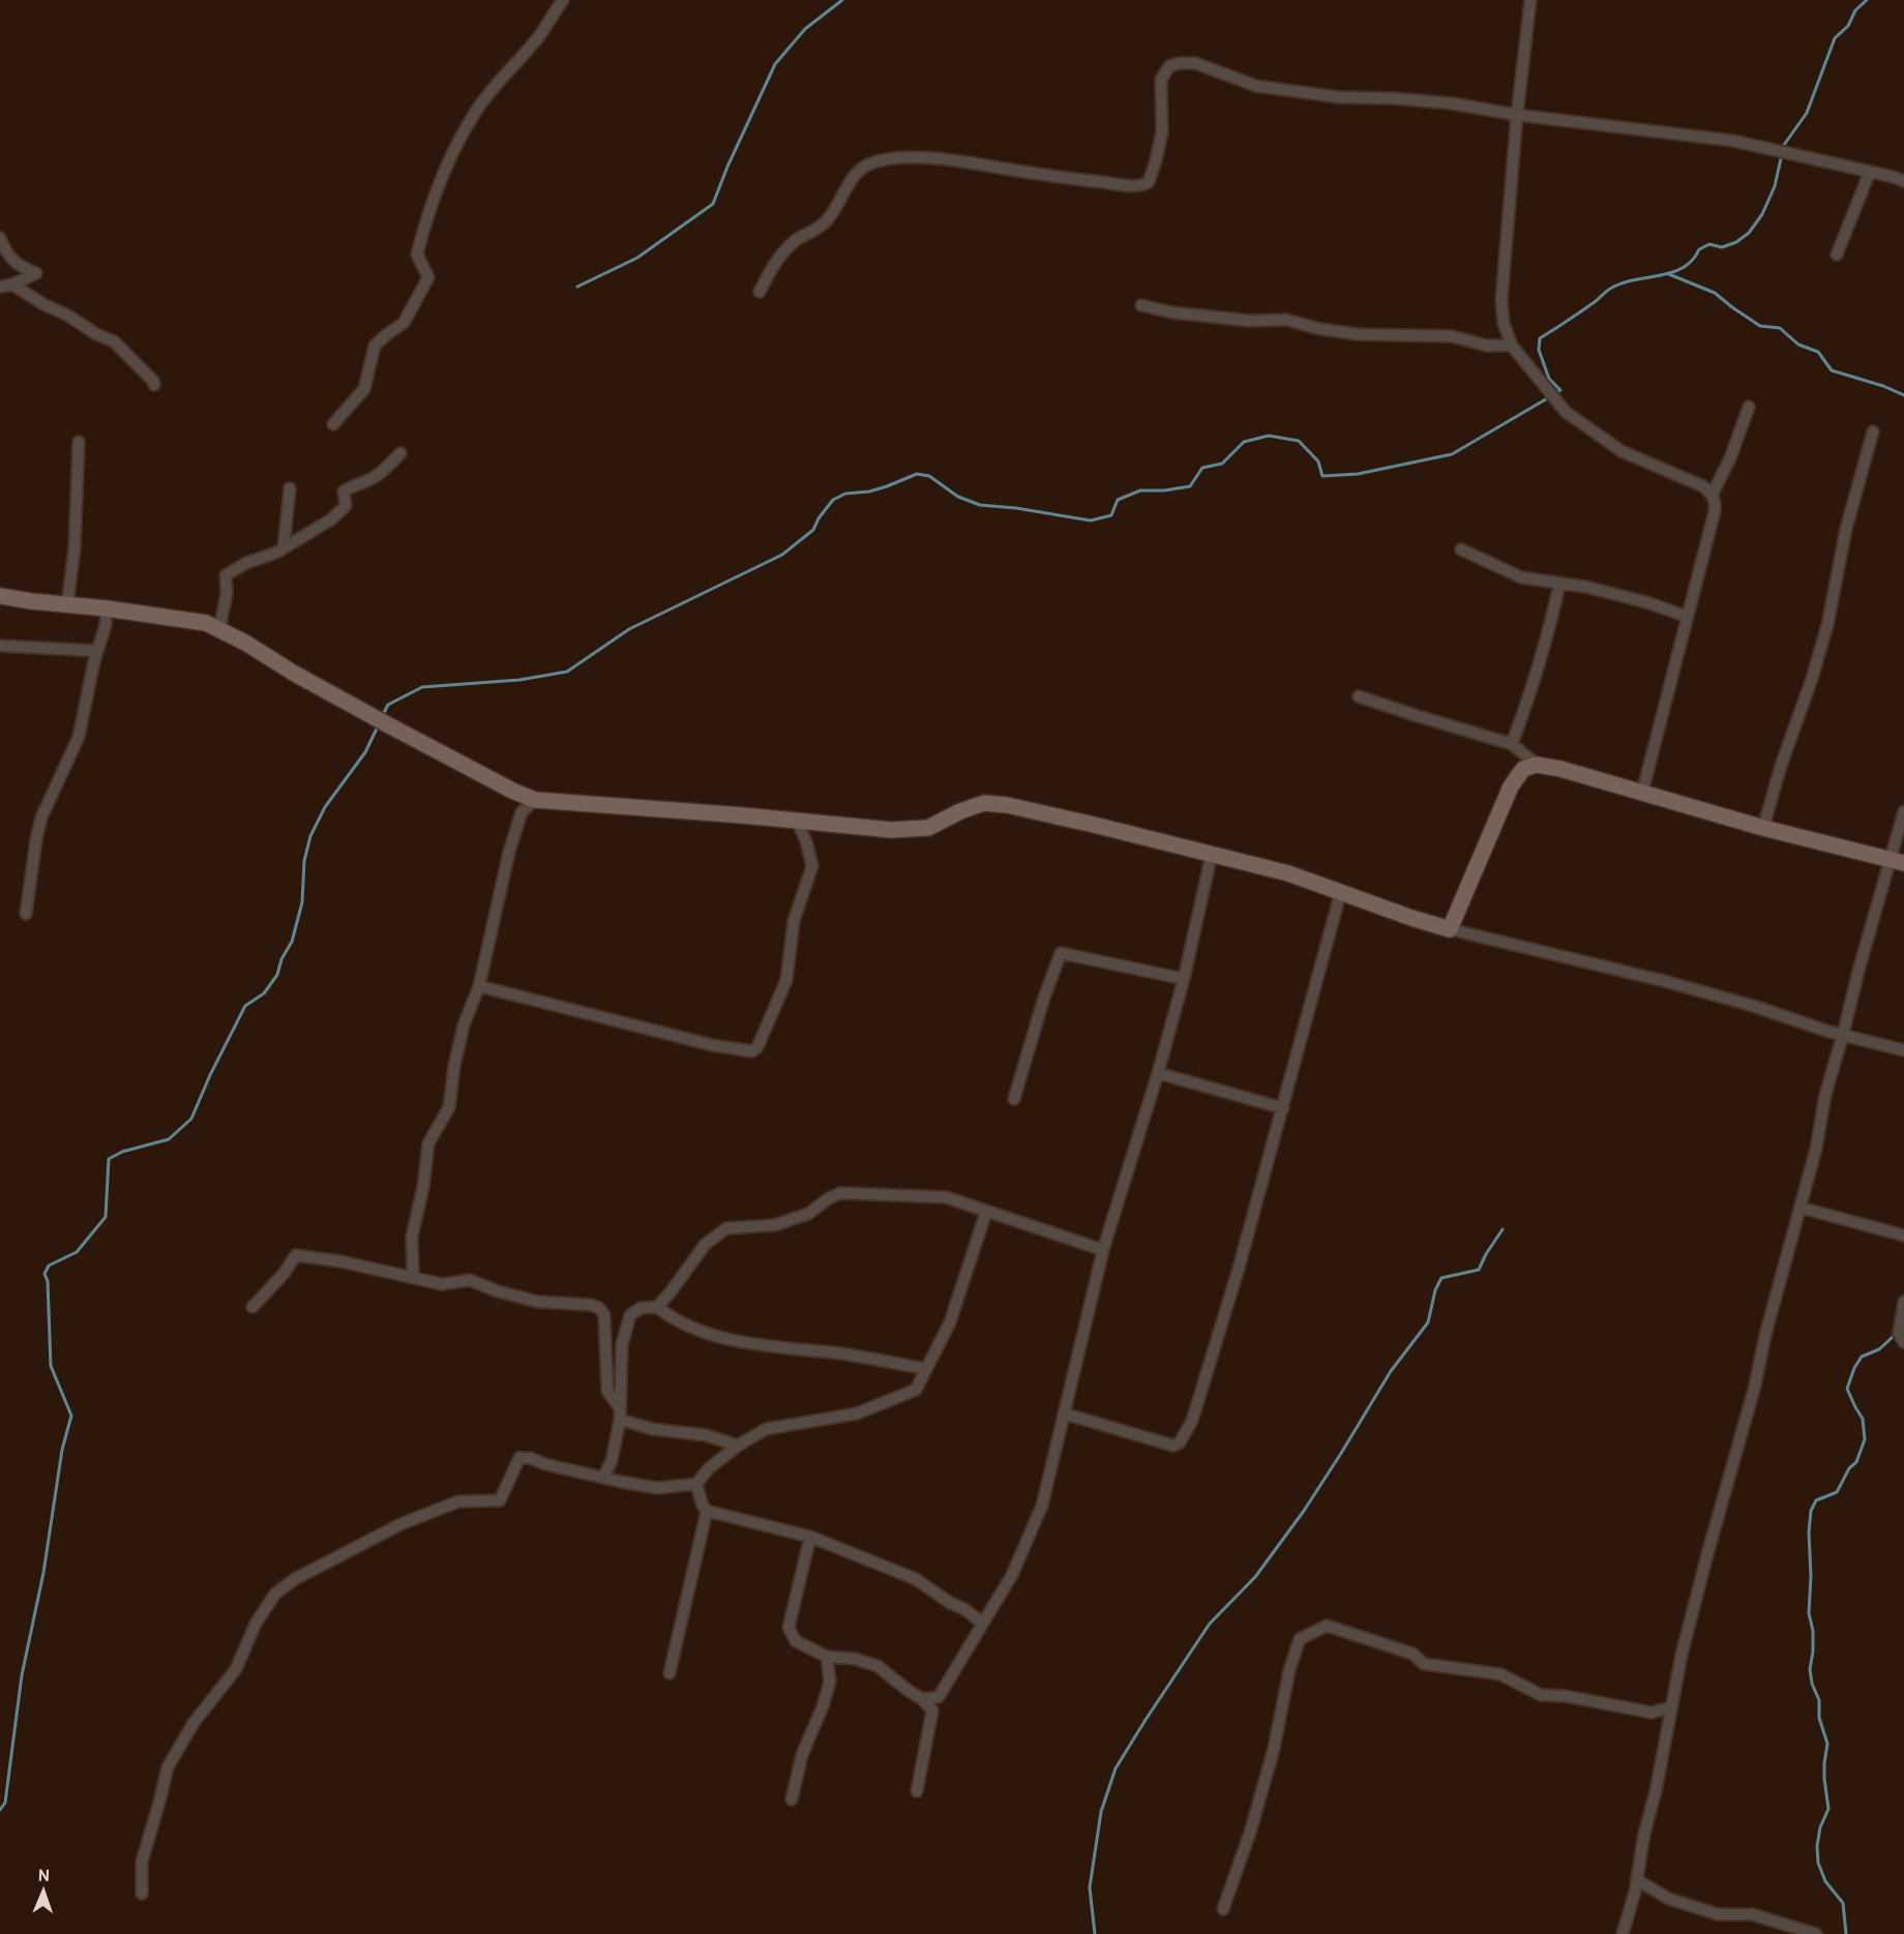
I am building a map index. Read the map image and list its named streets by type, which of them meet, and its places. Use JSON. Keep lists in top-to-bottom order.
{
  "north": "top"
}
